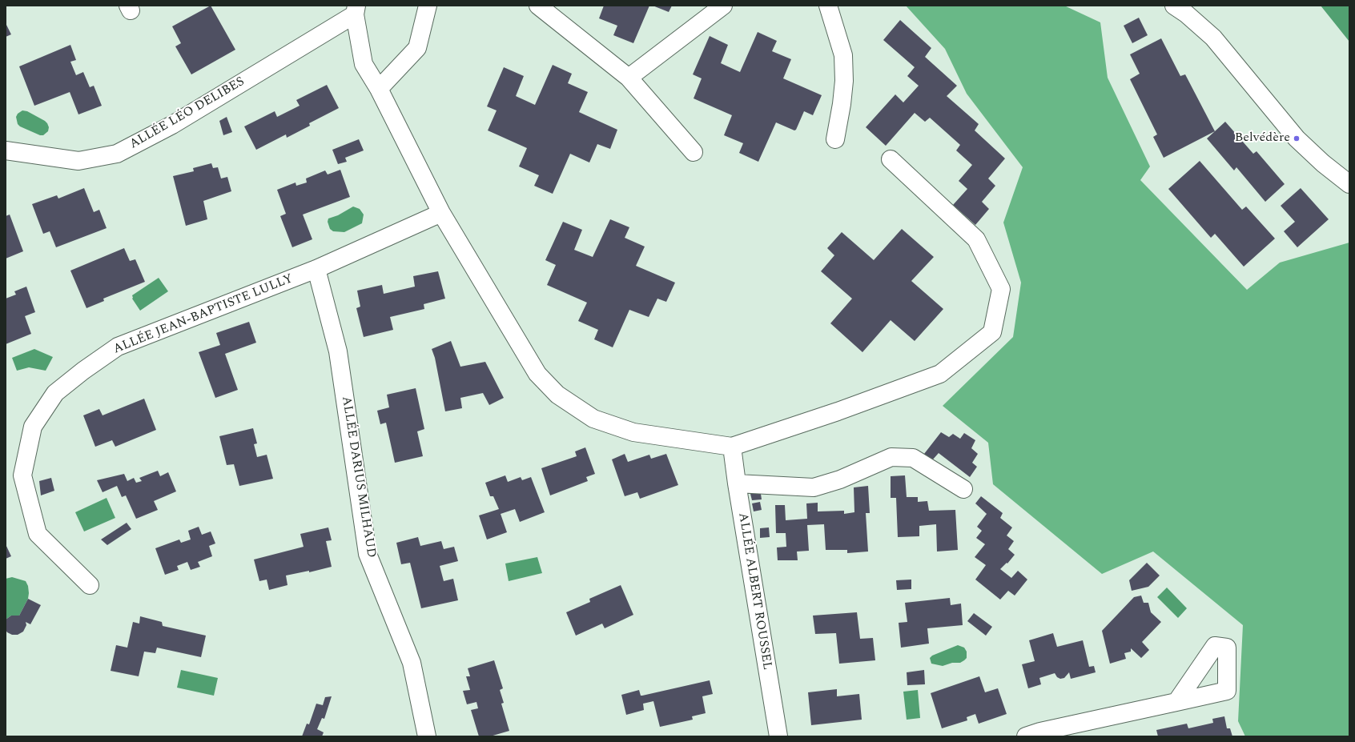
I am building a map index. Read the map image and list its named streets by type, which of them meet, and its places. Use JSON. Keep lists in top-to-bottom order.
{
  "streets": {
    "street": [
      "ALLÉE LÉO DELIBES",
      "ALLÉE JEAN-BAPTISTE LULLY",
      "ALLÉE DARIUS MILHAUD",
      "ALLÉE ALBERT ROUSSEL"
    ]
  },
  "crossings": [
    ["ALLÉE JEAN-BAPTISTE LULLY", "ALLÉE DARIUS MILHAUD"]
  ],
  "places": ["Belvédère"]
}
